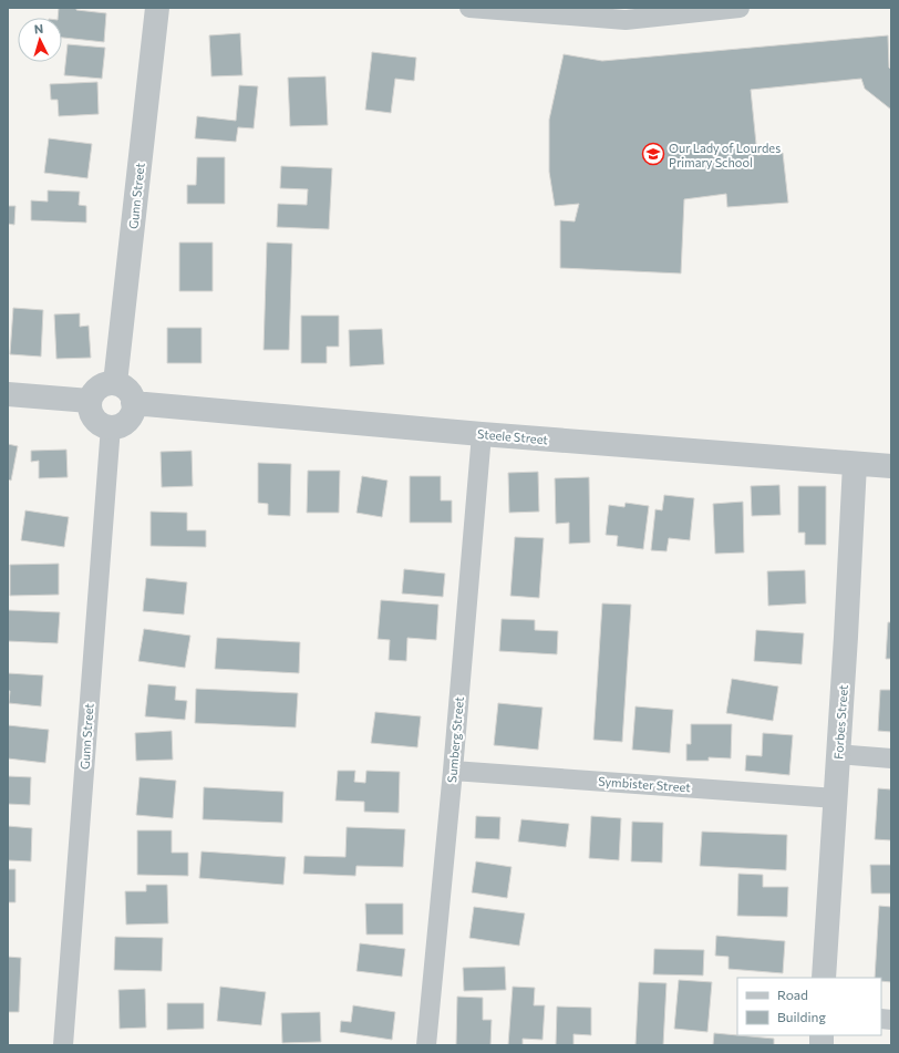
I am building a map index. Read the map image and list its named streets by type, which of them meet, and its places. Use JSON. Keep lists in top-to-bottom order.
{
  "streets": {
    "street": [
      "Gunn Street",
      "Steele Street",
      "Forbes Street",
      "Sumberg Street",
      "Symbister Street"
    ]
  },
  "crossings": [
    ["Gunn Street", "Steele Street"],
    ["Steele Street", "Forbes Street"],
    ["Steele Street", "Sumberg Street"],
    ["Forbes Street", "Symbister Street"],
    ["Sumberg Street", "Symbister Street"]
  ],
  "places": {
    "school or university": ["Our Lady of Lourdes Primary School"]
  },
  "legend": ["Road", "Building"],
  "north": "top"
}
